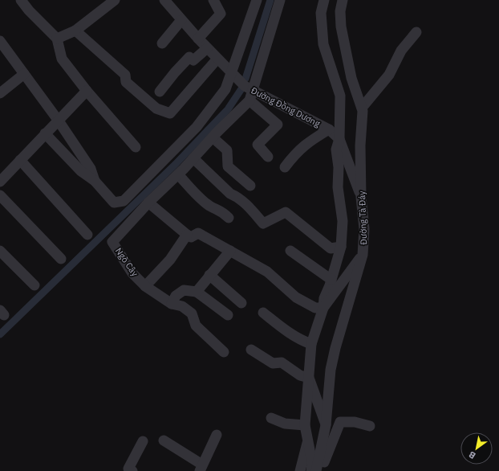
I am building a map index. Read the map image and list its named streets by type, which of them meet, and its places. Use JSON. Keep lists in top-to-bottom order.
{
  "streets": {
    "street": ["Đường Đồng Dương", "Đường Tà Đáy", "Ngõ Cây"]
  },
  "crossings": [
    ["Đường Đồng Dương", "Đường Tà Đáy"]
  ],
  "north": "bottom left"
}
